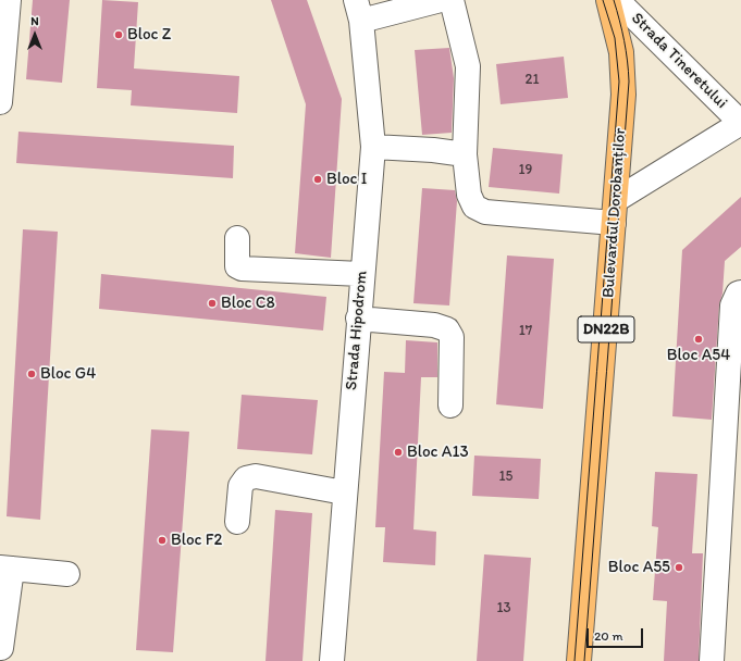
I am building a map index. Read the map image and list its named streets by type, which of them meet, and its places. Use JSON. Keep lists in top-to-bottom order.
{
  "streets": {
    "main road": ["Bulevardul Dorobanților", "DN22B"],
    "street": ["Strada Tineretului", "Strada Hipodrom"]
  },
  "places": [
    "Bloc Z",
    "Bloc I",
    "Bloc C8",
    "Bloc A54",
    "Bloc G4",
    "Bloc A13",
    "Bloc F2",
    "Bloc A55"
  ],
  "house_numbers": [
    "21",
    "19",
    "17",
    "15",
    "13"
  ],
  "scale_bar": "20 m",
  "north": "top"
}
